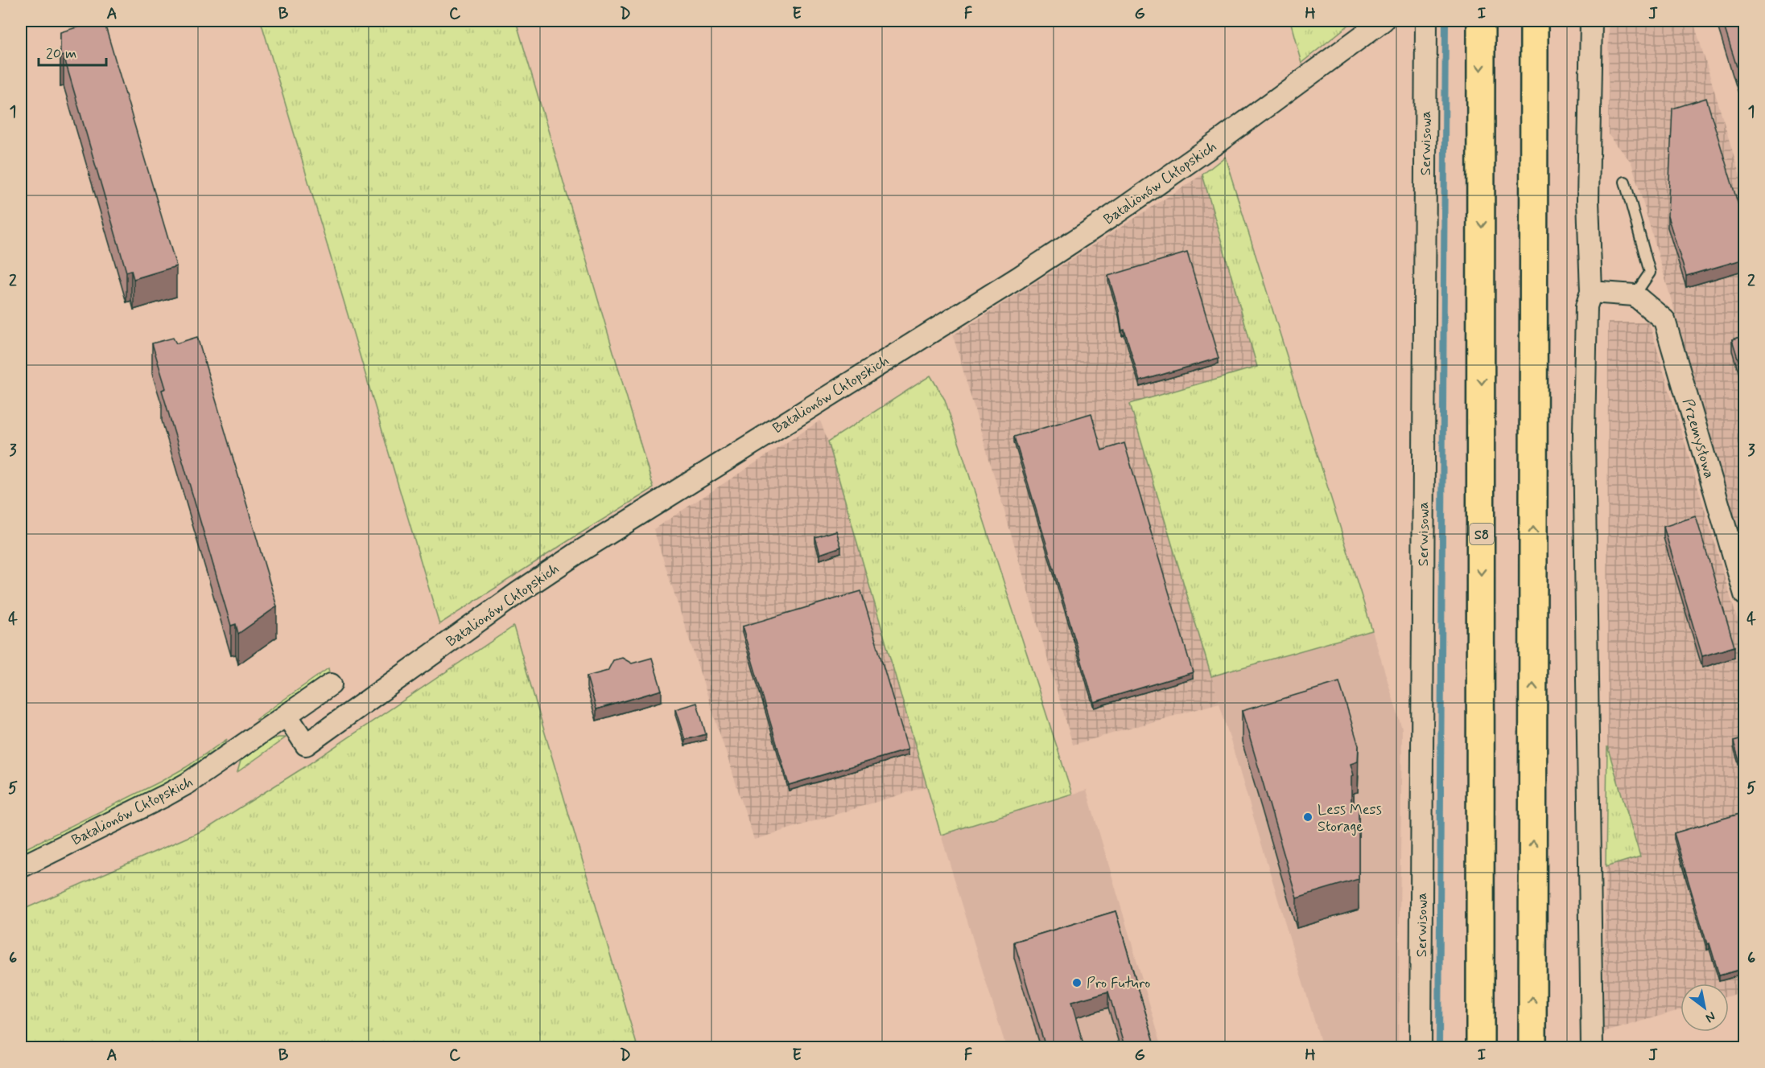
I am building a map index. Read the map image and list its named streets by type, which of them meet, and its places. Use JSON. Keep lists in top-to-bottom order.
{
  "streets": {
    "highway": ["S8"],
    "street": ["Serwisowa", "Batalionów Chłopskich", "Przemysłowa"]
  },
  "places": ["Less Mess Storage", "Pro Futuro"],
  "scale_bar": "20 m",
  "north": "bottom right",
  "grid": {
    "columns": [
      "A",
      "B",
      "C",
      "D",
      "E",
      "F",
      "G",
      "H",
      "I",
      "J"
    ],
    "rows": [
      "1",
      "2",
      "3",
      "4",
      "5",
      "6"
    ]
  }
}
